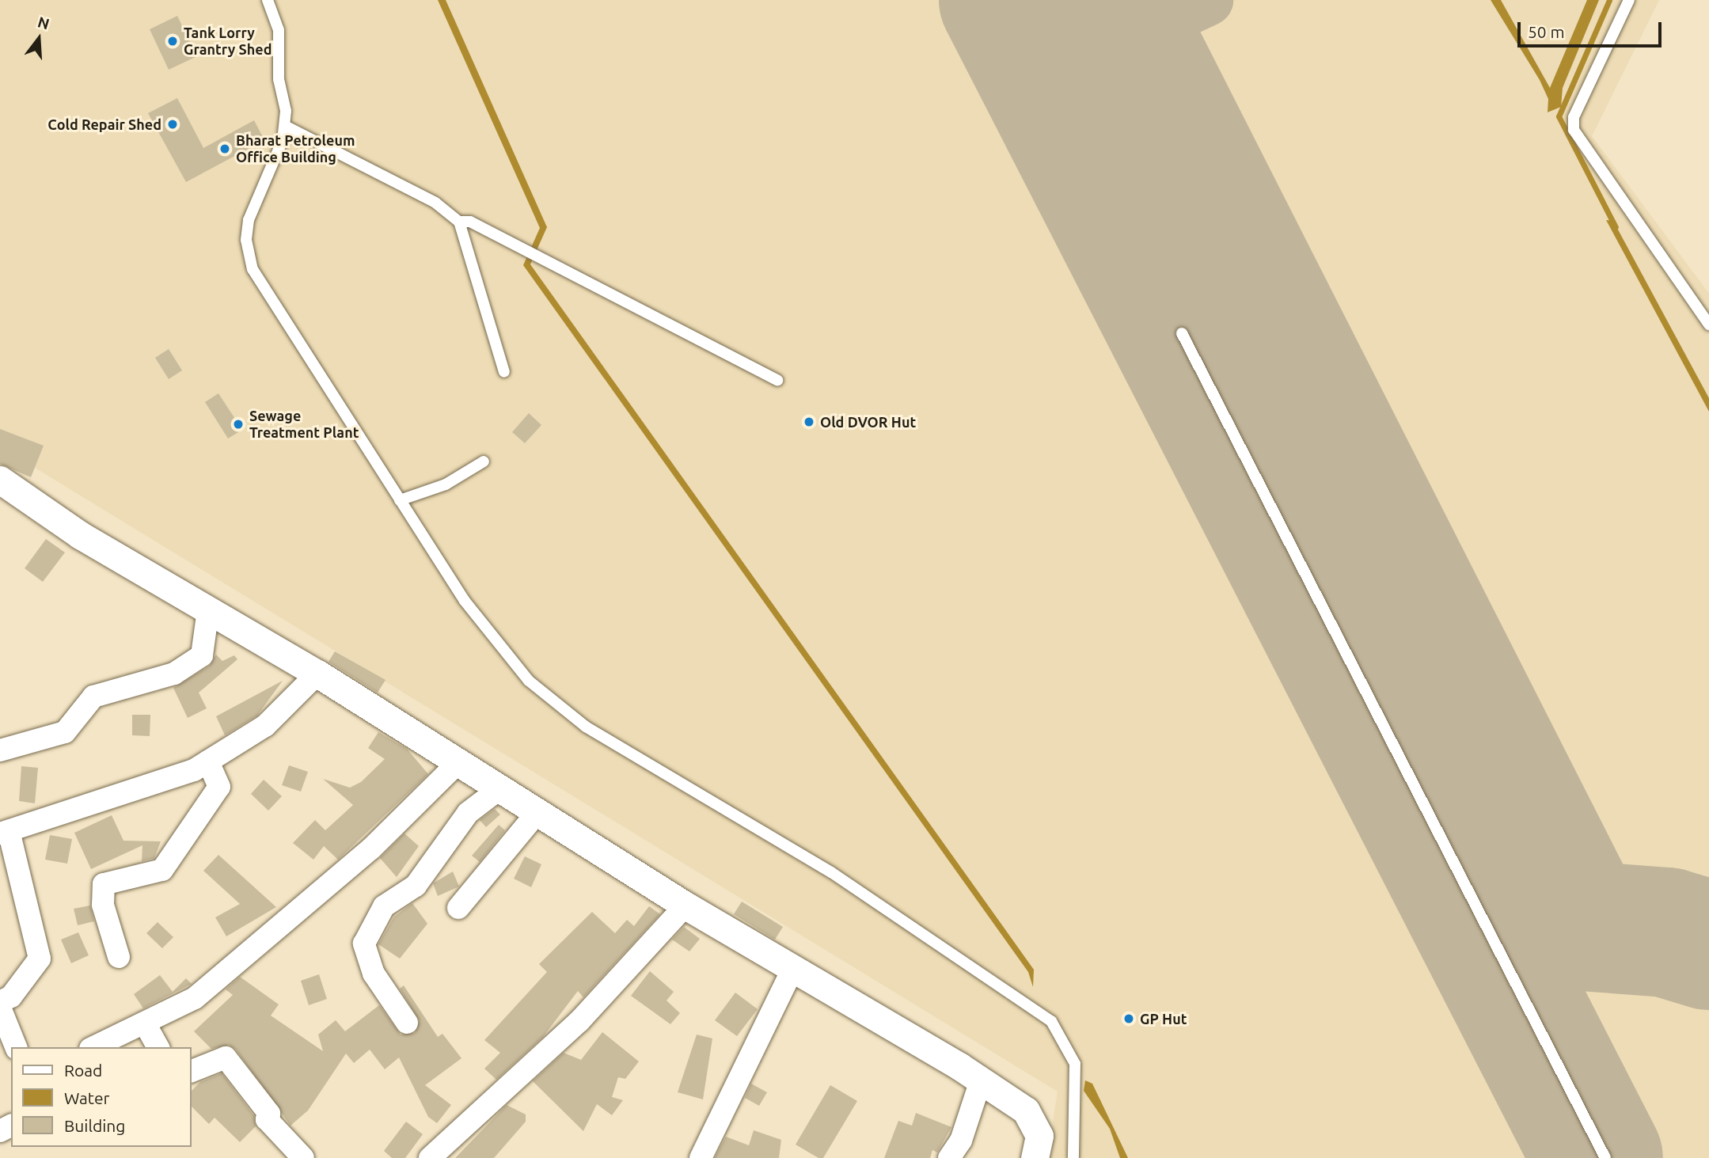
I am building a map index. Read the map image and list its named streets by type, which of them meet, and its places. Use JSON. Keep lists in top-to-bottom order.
{
  "places": [
    "Tank Lorry Grantry Shed",
    "Cold Repair Shed",
    "Bharat Petroleum Office Building",
    "Old DVOR Hut",
    "Sewage Treatment Plant",
    "GP Hut"
  ],
  "legend": ["Road", "Water", "Building"],
  "scale_bar": "50 m",
  "north": "top"
}
